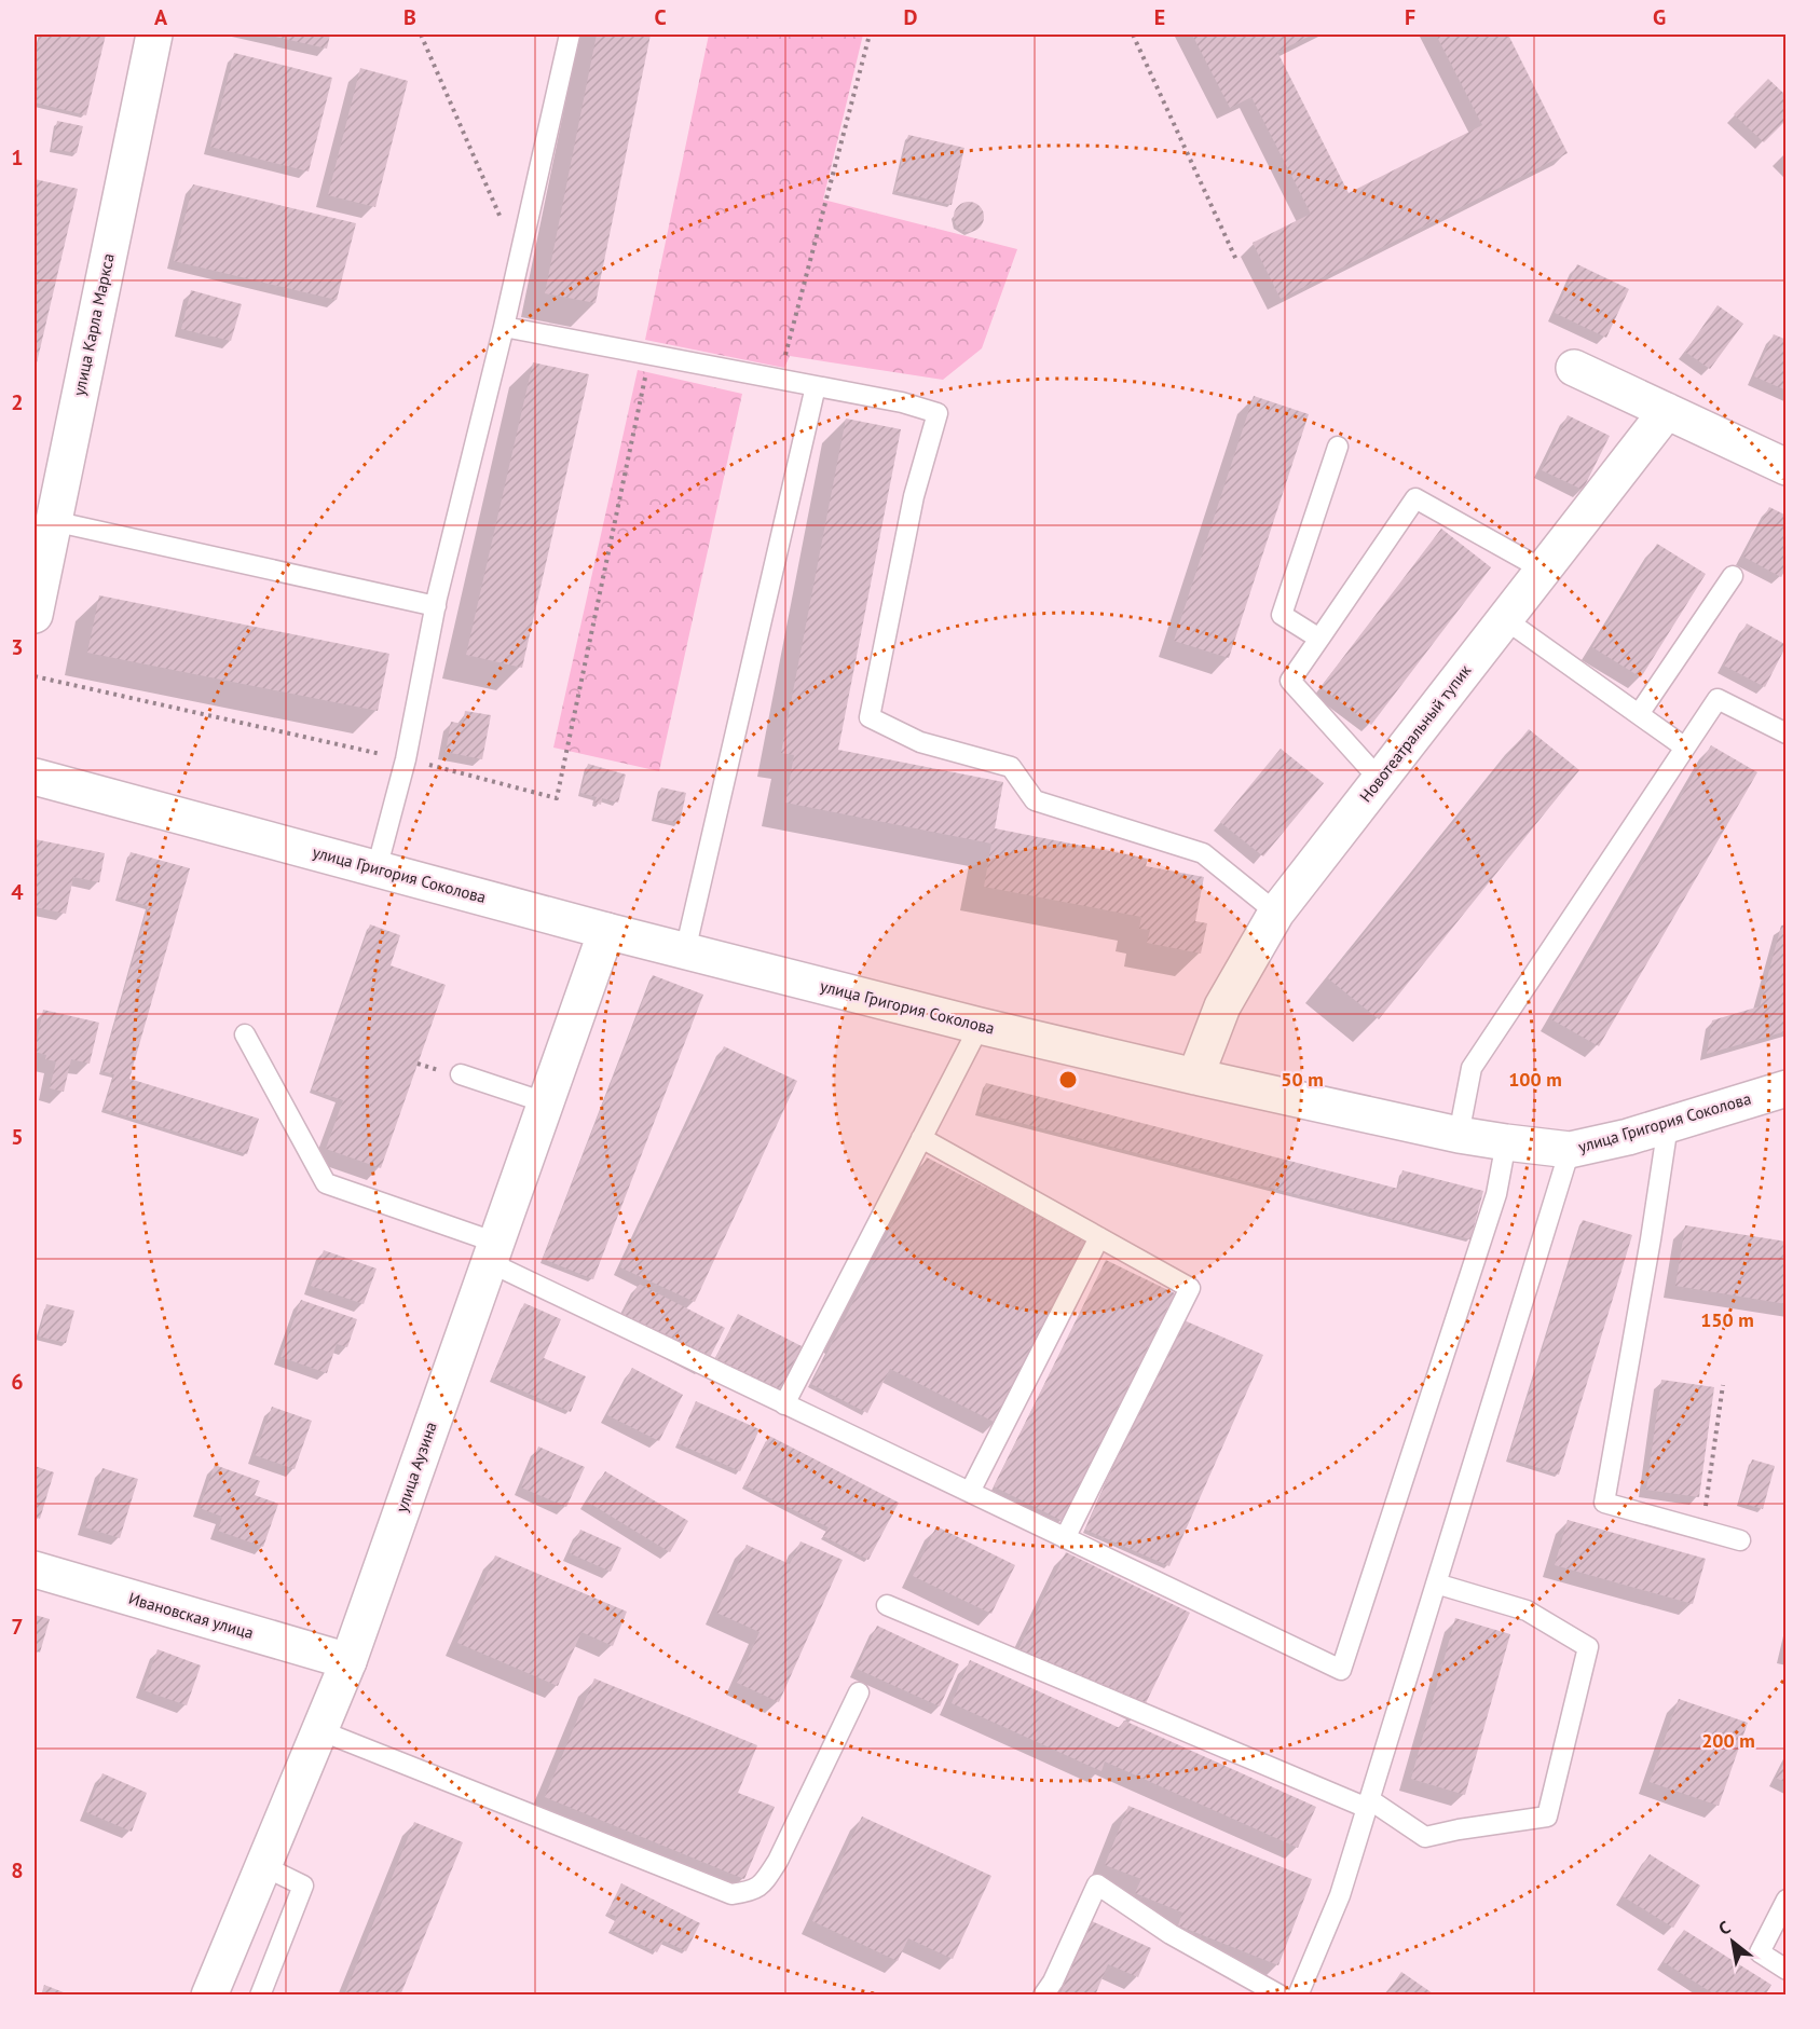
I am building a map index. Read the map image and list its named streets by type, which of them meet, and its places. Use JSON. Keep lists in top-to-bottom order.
{
  "streets": {
    "street": [
      "улица Карла Маркса",
      "Новотеатральный тупик",
      "улица Григория Соколова",
      "улица Аузина",
      "Ивановская улица"
    ]
  },
  "crossings": [
    ["Новотеатральный тупик", "улица Григория Соколова"],
    ["улица Григория Соколова", "улица Аузина"],
    ["улица Аузина", "Ивановская улица"]
  ],
  "north": "top left",
  "grid": {
    "columns": [
      "A",
      "B",
      "C",
      "D",
      "E",
      "F",
      "G"
    ],
    "rows": [
      "1",
      "2",
      "3",
      "4",
      "5",
      "6",
      "7",
      "8"
    ]
  },
  "rings": [
    "50 m",
    "100 m",
    "150 m",
    "200 m"
  ]
}
